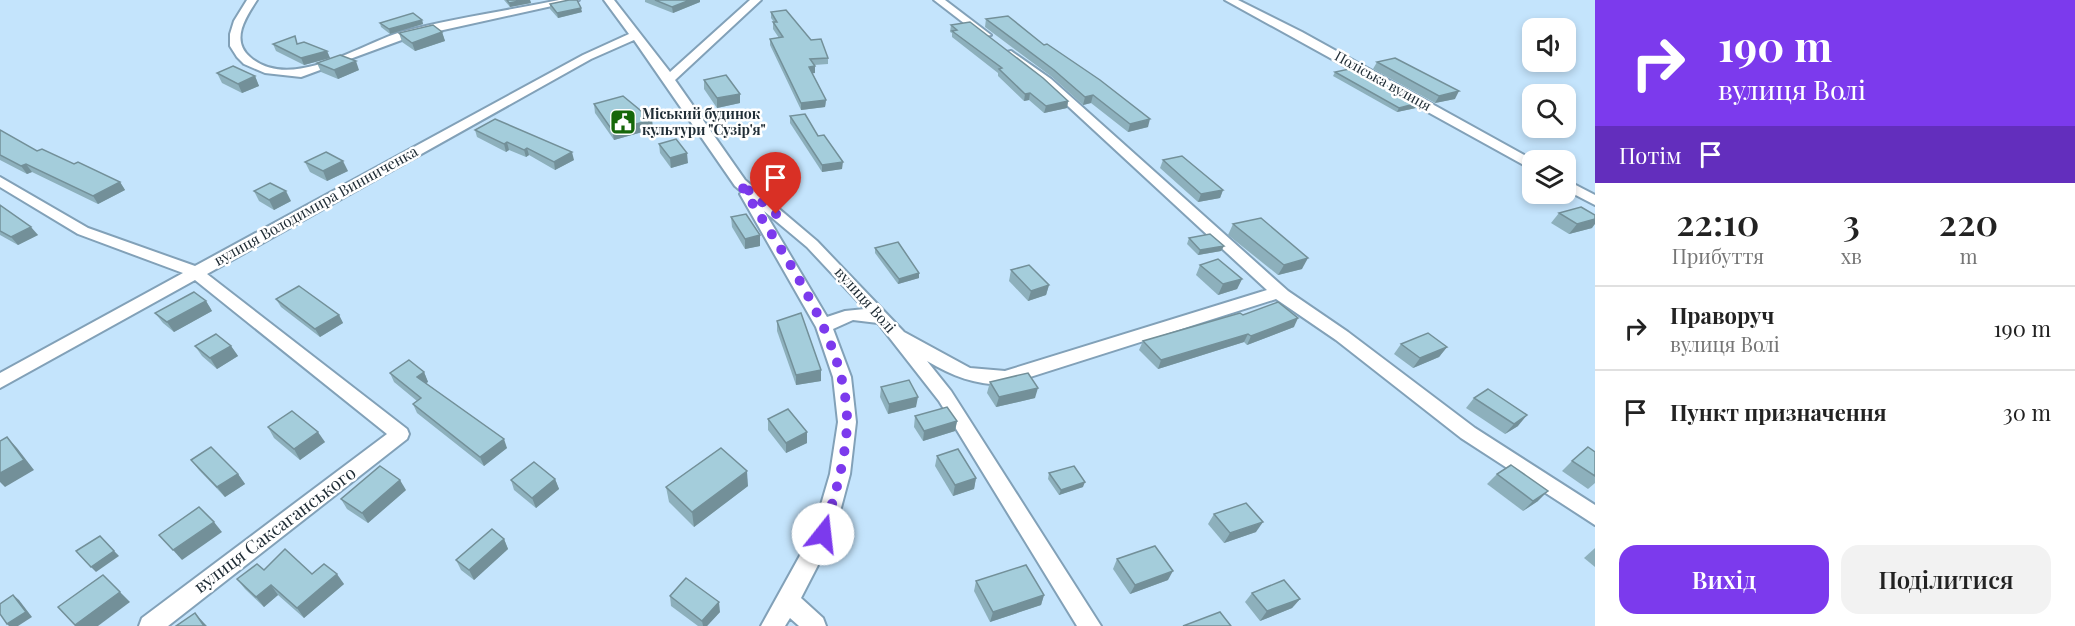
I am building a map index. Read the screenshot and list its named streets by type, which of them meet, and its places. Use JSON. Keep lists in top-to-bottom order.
{
  "streets": {
    "street": [
      "Поліська вулиця",
      "вулиця Володимира Винниченка",
      "вулиця Волі",
      "вулиця Саксаганського"
    ]
  },
  "crossings": [
    ["вулиця Володимира Винниченка", "вулиця Волі"],
    ["вулиця Володимира Винниченка", "вулиця Саксаганського"]
  ],
  "places": {
    "public building": ["Міський будинок культури \"Сузір'я\""]
  },
  "page": {
    "turn": ["190 m", "вулиця Волі"],
    "then": "Потім",
    "eta": [
      "22:10",
      "Прибуття",
      "3",
      "хв",
      "220",
      "m"
    ],
    "list": [
      {
        "name": "Праворуч",
        "note": "вулиця Волі",
        "value": "190 m"
      },
      {
        "name": "Пункт призначення",
        "value": "30 m"
      }
    ],
    "buttons": ["Вихід", "Поділитися"]
  }
}
